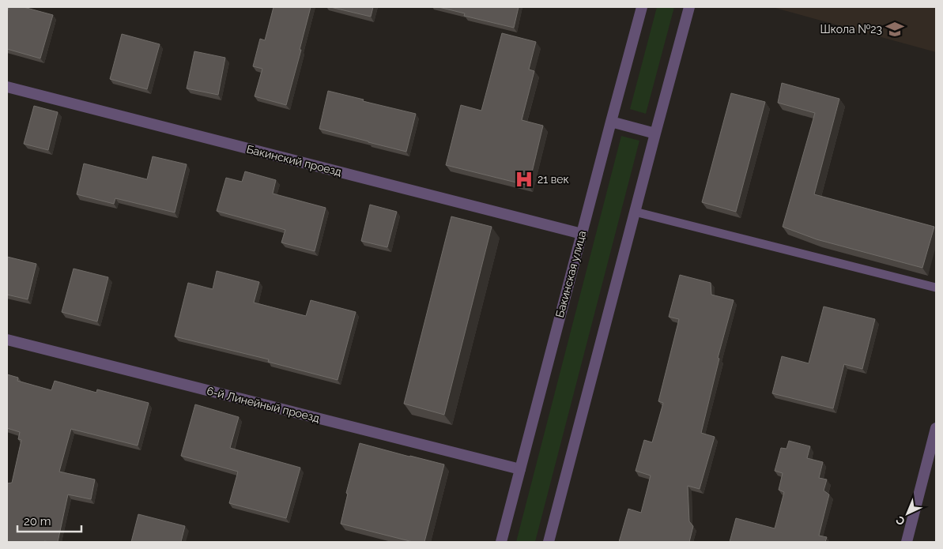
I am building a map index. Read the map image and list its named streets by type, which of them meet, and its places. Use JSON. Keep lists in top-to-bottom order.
{
  "streets": {
    "street": ["Бакинский проезд", "Бакинская улица", "6-й Линейный проезд"]
  },
  "crossings": [
    ["Бакинский проезд", "Бакинская улица"],
    ["Бакинская улица", "6-й Линейный проезд"]
  ],
  "places": {
    "school or university": ["Школа №23"],
    "hospital": ["21 век"]
  },
  "scale_bar": "20 m",
  "north": "bottom left"
}
